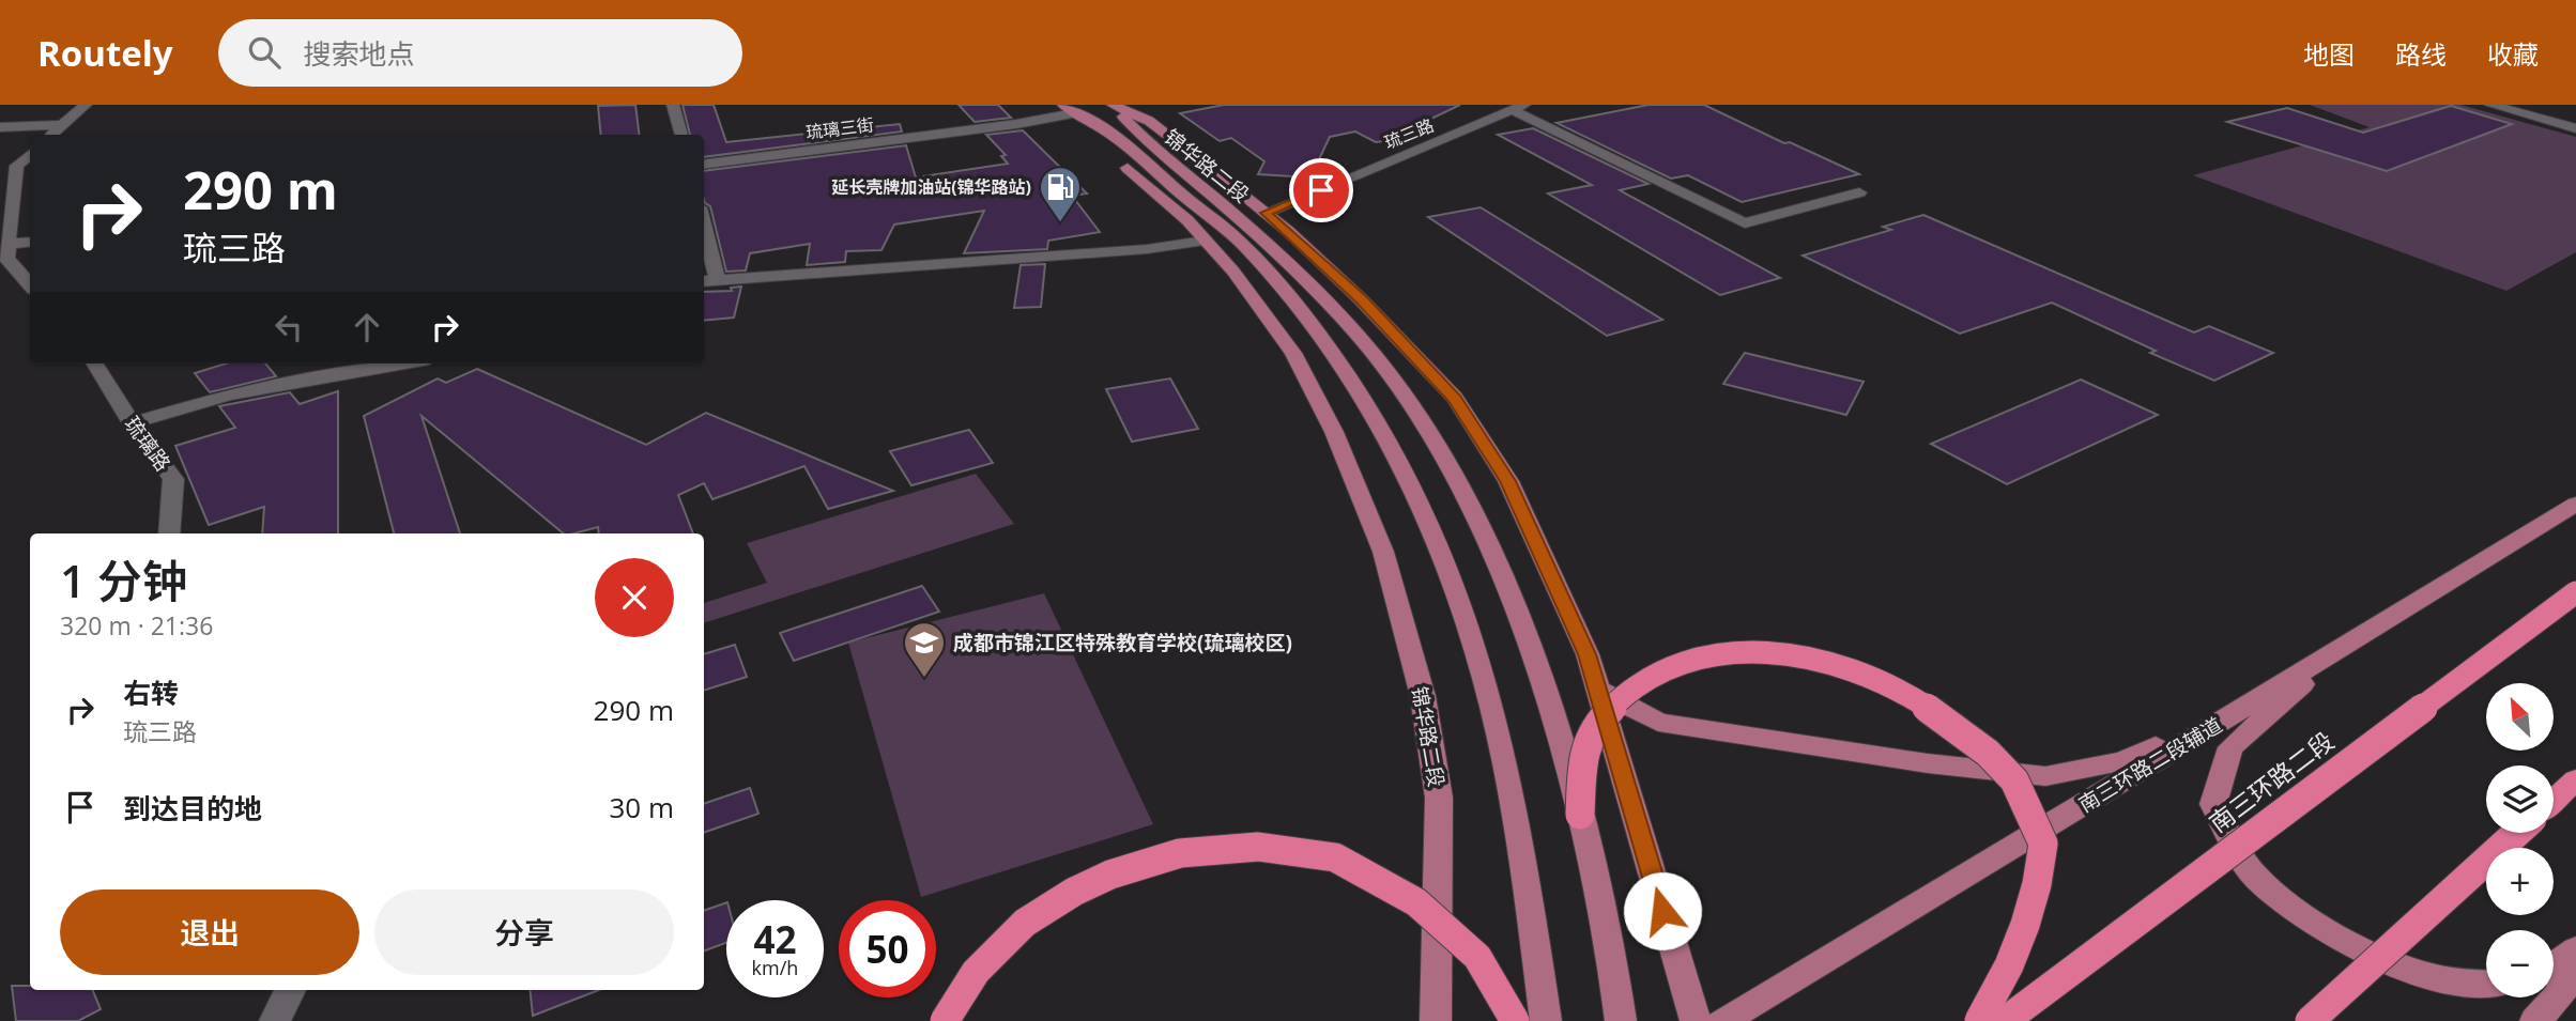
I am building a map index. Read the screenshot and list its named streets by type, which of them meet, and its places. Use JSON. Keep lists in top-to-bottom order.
{
  "streets": {
    "highway": ["南三环路二段"],
    "main road": ["锦华路二段", "南三环路二段辅道"],
    "street": ["琉璃三街", "琉三路", "琉璃路"]
  },
  "crossings": [
    ["琉璃三街", "锦华路二段"],
    ["琉三路", "锦华路二段"]
  ],
  "places": {
    "fuel station": ["延长壳牌加油站(锦华路站)"],
    "school or university": ["成都市锦江区特殊教育学校(琉璃校区)"]
  },
  "north": "top left",
  "page": {
    "header": "Routely",
    "search": "搜索地点",
    "nav": ["地图", "路线", "收藏"],
    "turn": ["290 m", "琉三路"],
    "heading": ["1 分钟", "320 m · 21:36"],
    "list": [
      {
        "name": "右转",
        "note": "琉三路",
        "value": "290 m"
      },
      {
        "name": "到达目的地",
        "value": "30 m"
      }
    ],
    "map_buttons": ["+", "−"],
    "buttons": ["退出", "分享"],
    "speed": "42 km/h",
    "limit": "50"
  }
}
